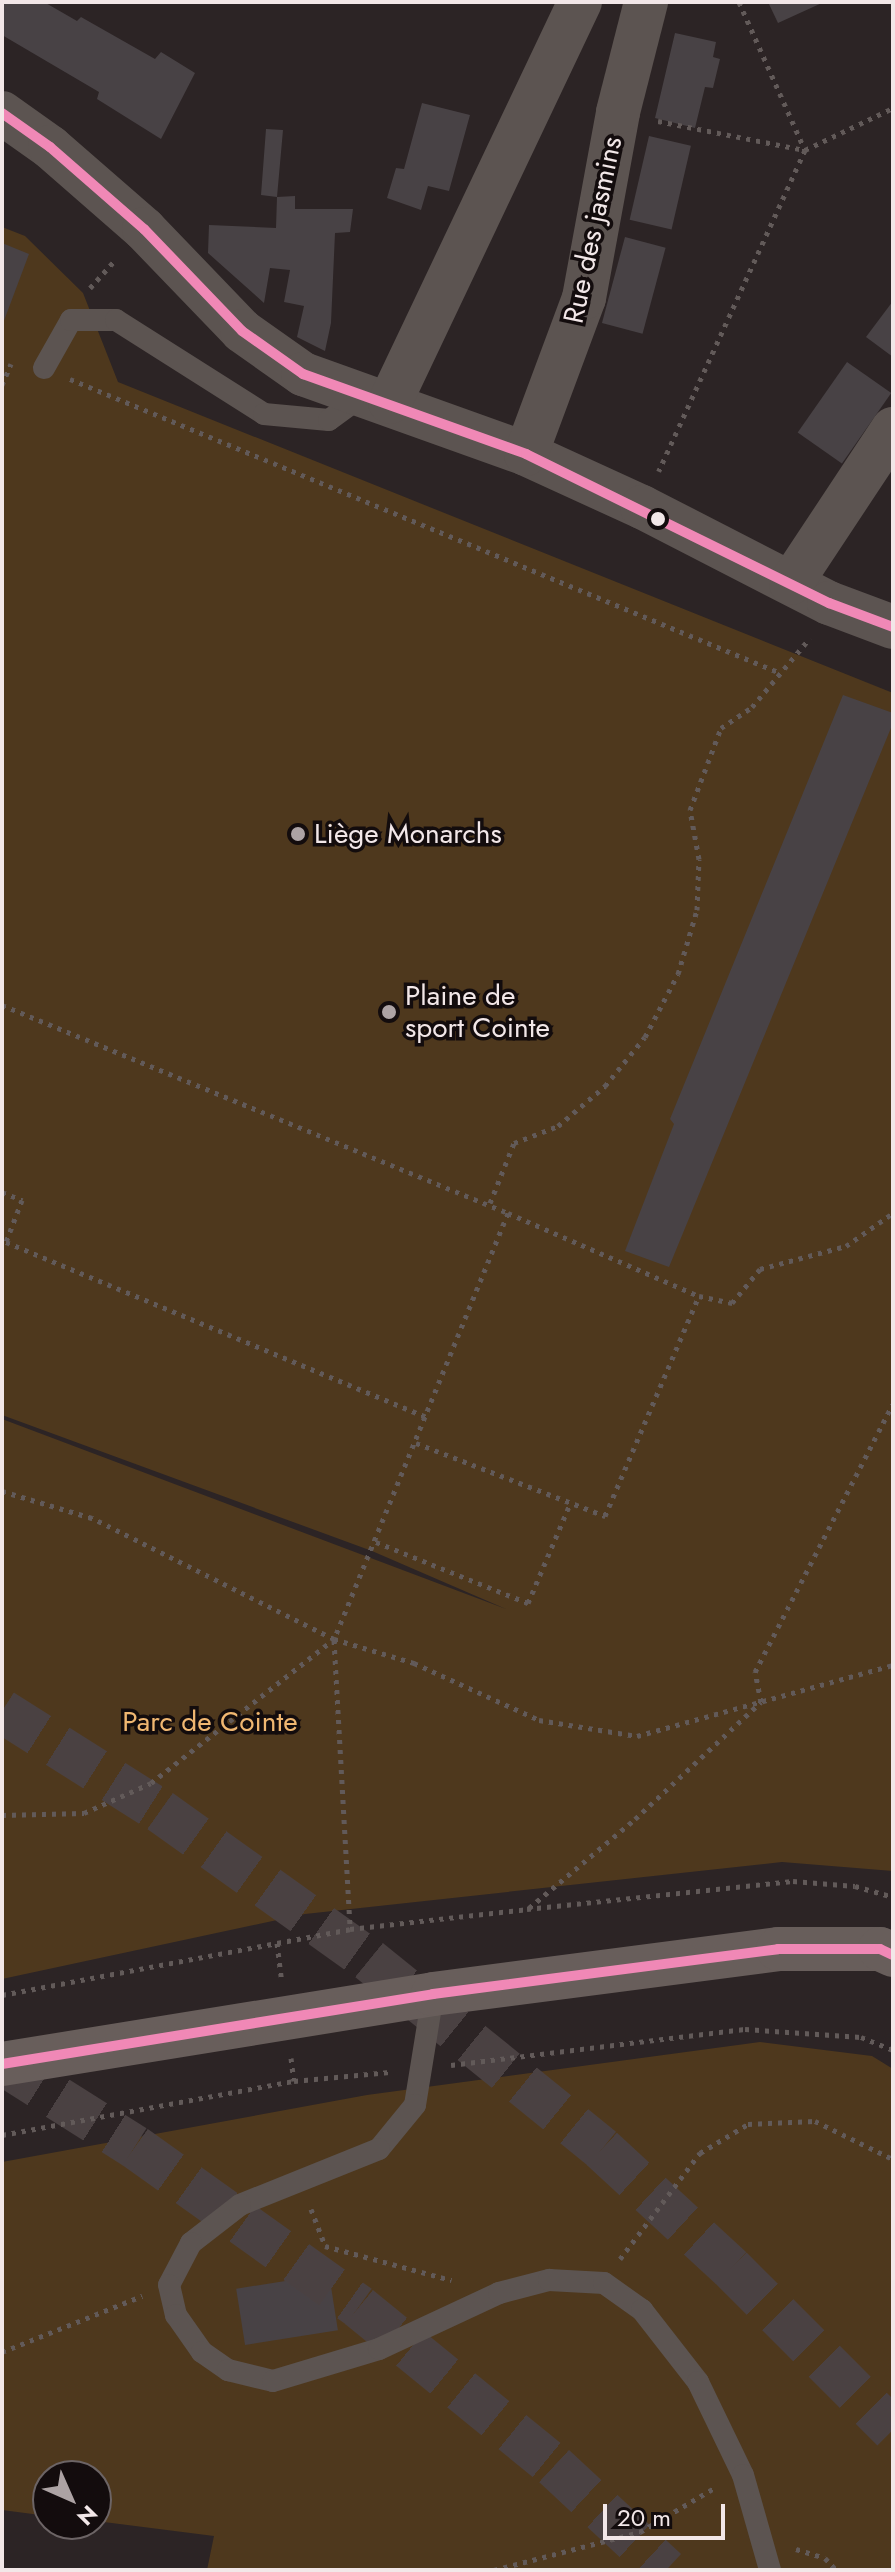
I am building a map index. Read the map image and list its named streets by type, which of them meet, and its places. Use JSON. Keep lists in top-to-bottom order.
{
  "streets": {
    "street": ["Rue des jasmins"]
  },
  "parks": ["Parc de Cointe"],
  "places": ["Liège Monarchs", "Plaine de sport Cointe"],
  "lines": ["transit line 20"],
  "scale_bar": "20 m",
  "north": "bottom right"
}
